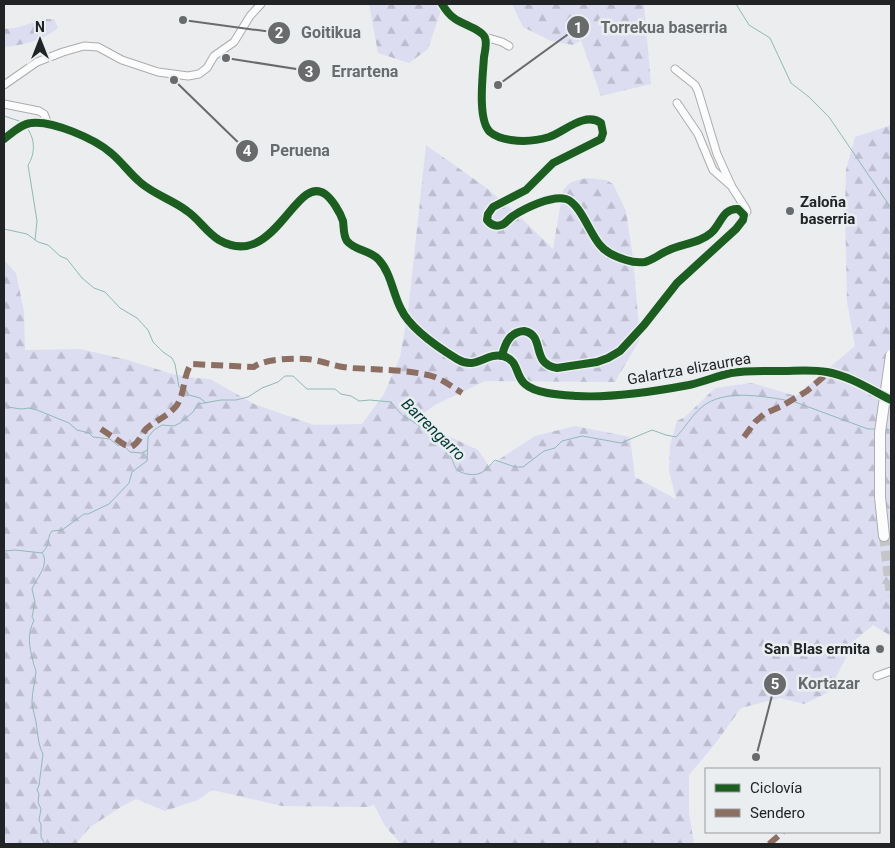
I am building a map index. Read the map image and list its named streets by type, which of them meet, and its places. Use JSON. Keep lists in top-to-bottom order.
{
  "streets": {
    "street": ["Galartza elizaurrea"]
  },
  "water": ["Barrengarro"],
  "places": [
    "Goitikua",
    "Errartena",
    "Peruena",
    "Torrekua baserria",
    "Zaloña baserria",
    "San Blas ermita",
    "Kortazar"
  ],
  "legend": ["Ciclovía", "Sendero"],
  "north": "top"
}
